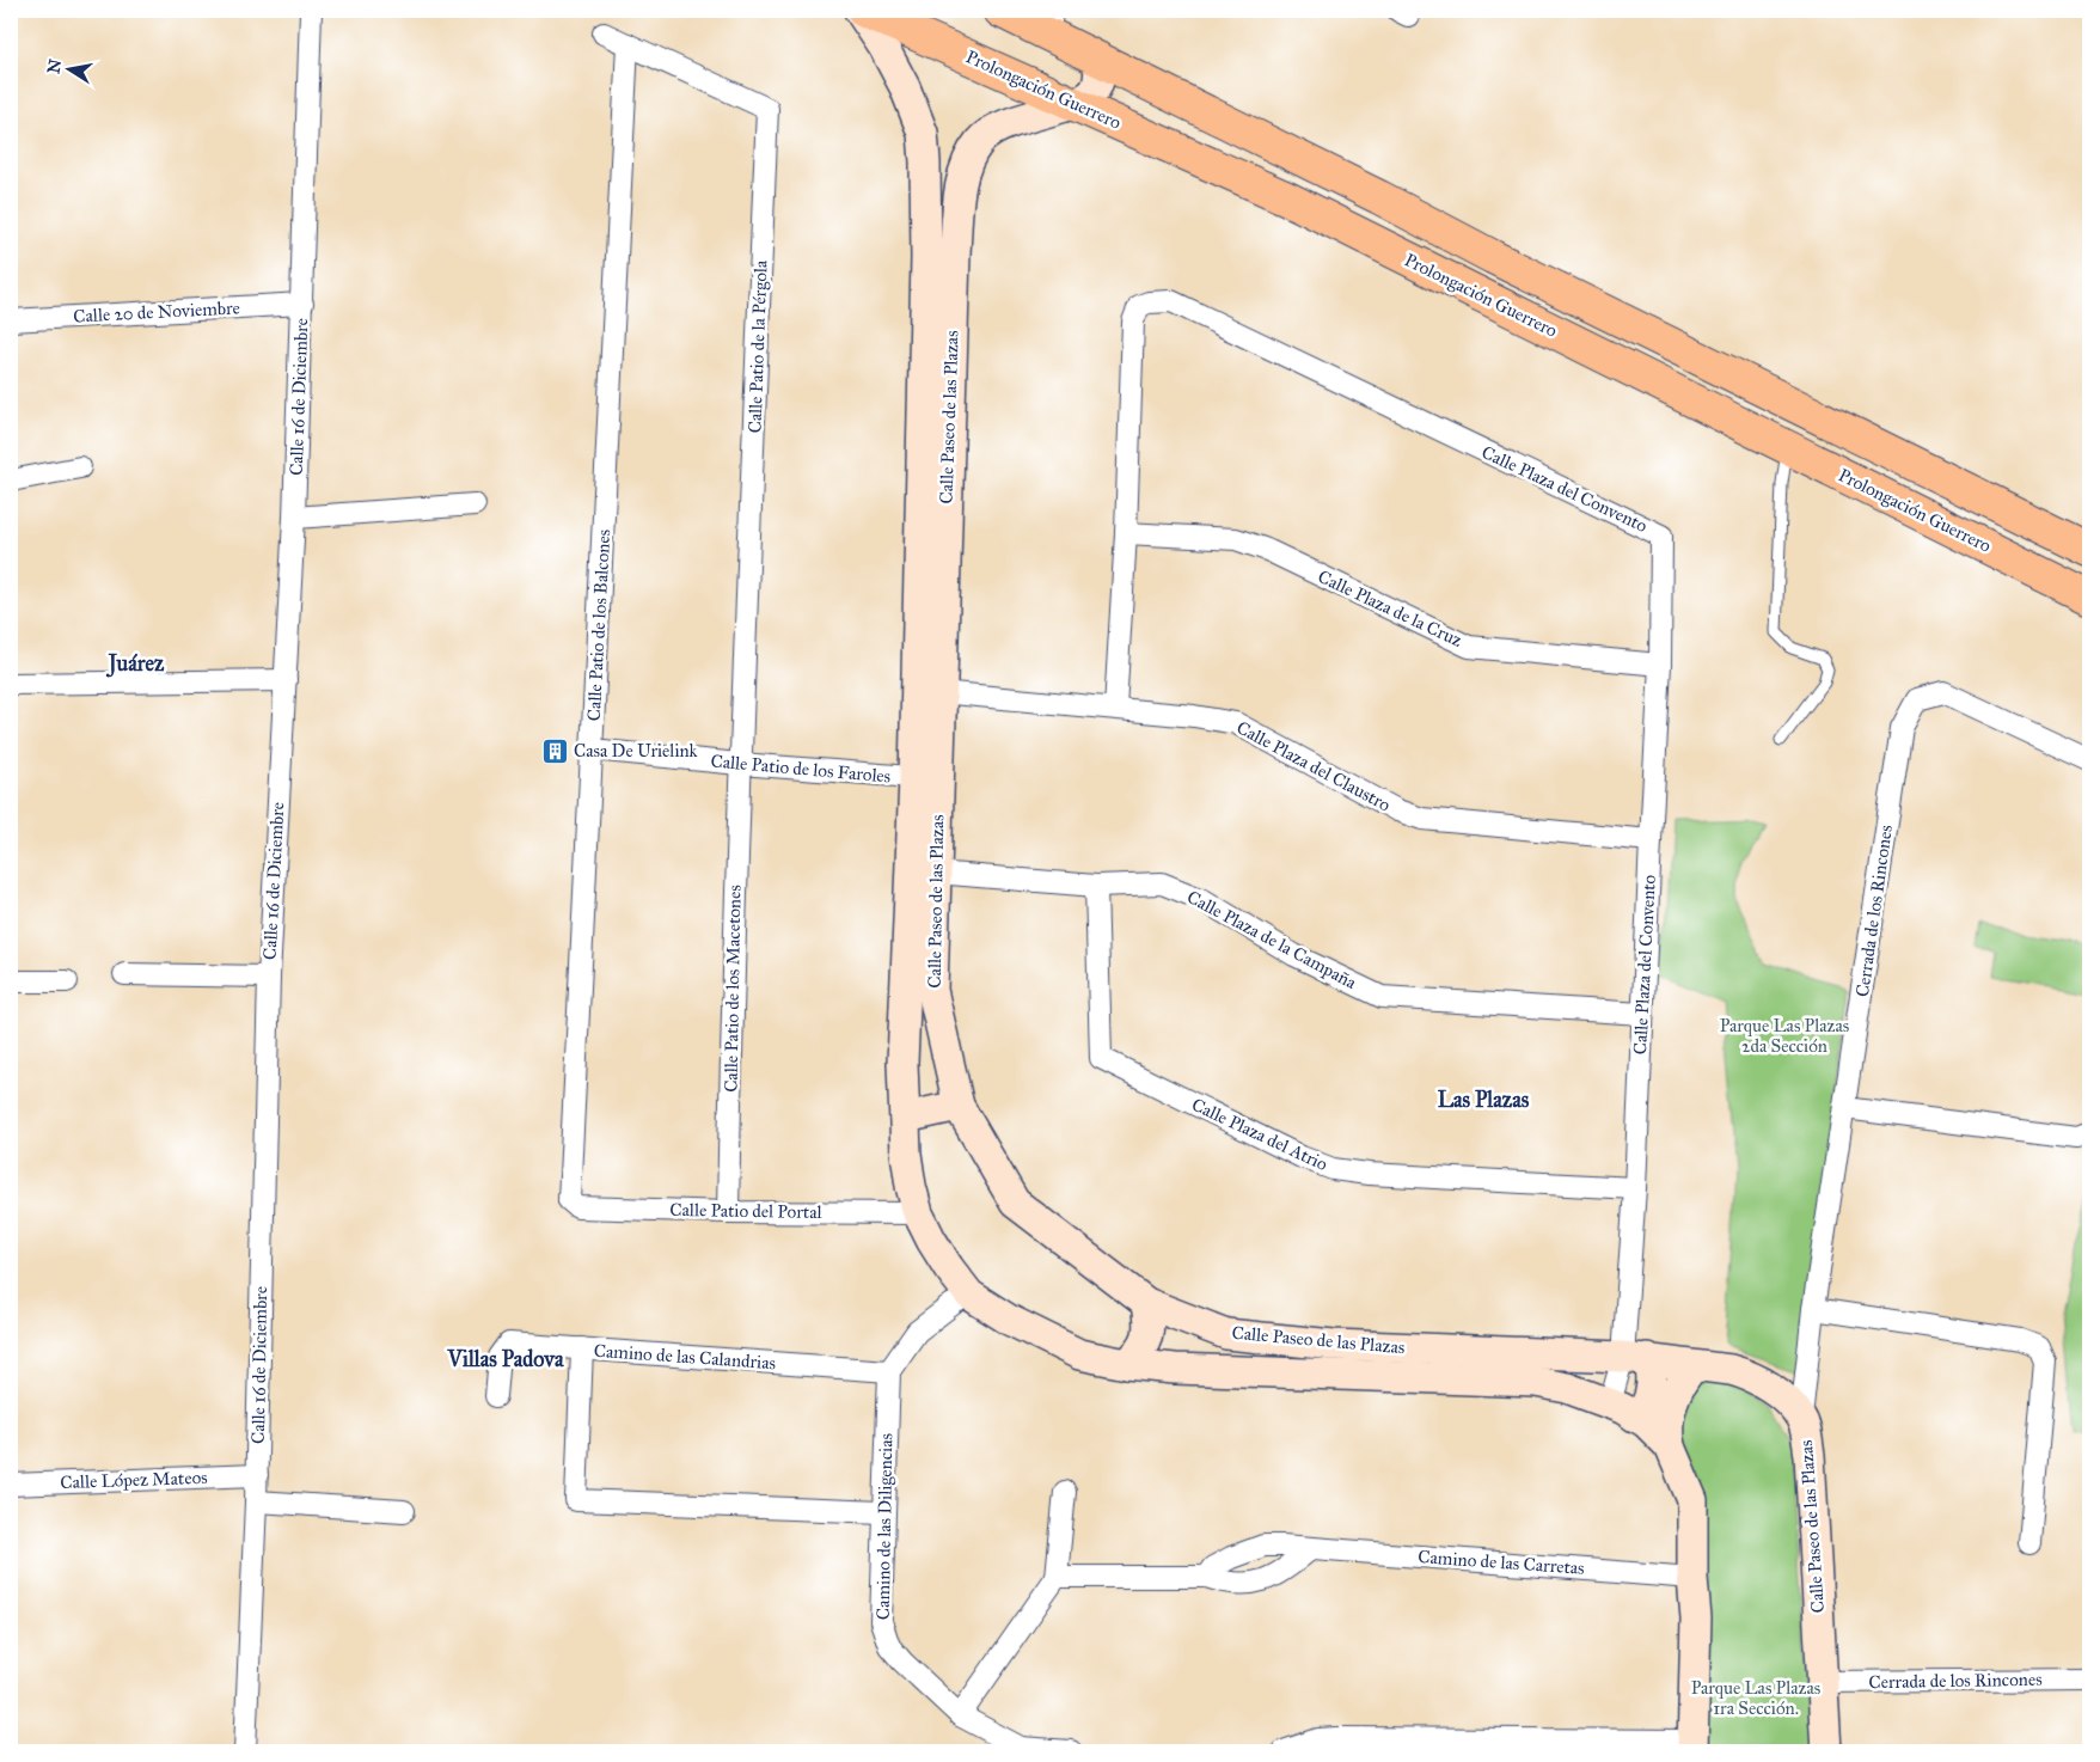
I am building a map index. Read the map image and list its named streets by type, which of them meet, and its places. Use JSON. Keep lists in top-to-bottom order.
{
  "streets": {
    "main road": ["Prolongación Guerrero"],
    "street": [
      "Calle 20 de Noviembre",
      "Calle Patio de la Pérgola",
      "Calle 16 de Diciembre",
      "Calle Paseo de las Plazas",
      "Calle Plaza del Convento",
      "Calle Plaza de la Cruz",
      "Calle Patio de los Balcones",
      "Calle Plaza del Claustro",
      "Calle Patio de los Faroles",
      "Cerrada de los Rincones",
      "Calle Plaza de la Campaña",
      "Calle Patio de los Macetones",
      "Calle Plaza del Atrio",
      "Calle Patio del Portal",
      "Camino de las Calandrias",
      "Calle López Mateos",
      "Camino de las Diligencias",
      "Camino de las Carretas"
    ]
  },
  "crossings": [
    ["Prolongación Guerrero", "Calle Paseo de las Plazas"],
    ["Calle 20 de Noviembre", "Calle 16 de Diciembre"],
    ["Calle Patio de la Pérgola", "Calle Patio de los Balcones"],
    ["Calle Patio de la Pérgola", "Calle Patio de los Faroles"],
    ["Calle Patio de la Pérgola", "Calle Patio de los Macetones"],
    ["Calle 16 de Diciembre", "Calle López Mateos"],
    ["Calle Paseo de las Plazas", "Calle Plaza del Convento"],
    ["Calle Paseo de las Plazas", "Calle Plaza del Claustro"],
    ["Calle Paseo de las Plazas", "Calle Patio de los Faroles"],
    ["Calle Paseo de las Plazas", "Cerrada de los Rincones"],
    ["Calle Paseo de las Plazas", "Calle Plaza de la Campaña"],
    ["Calle Paseo de las Plazas", "Calle Patio del Portal"],
    ["Calle Paseo de las Plazas", "Camino de las Carretas"],
    ["Calle Plaza del Convento", "Calle Plaza de la Cruz"],
    ["Calle Plaza del Convento", "Calle Plaza del Claustro"],
    ["Calle Plaza del Convento", "Calle Plaza de la Campaña"],
    ["Calle Plaza del Convento", "Calle Plaza del Atrio"],
    ["Calle Patio de los Balcones", "Calle Patio de los Faroles"],
    ["Calle Patio de los Balcones", "Calle Patio del Portal"],
    ["Calle Patio de los Faroles", "Calle Patio de los Macetones"],
    ["Calle Plaza de la Campaña", "Calle Plaza del Atrio"],
    ["Calle Patio de los Macetones", "Calle Patio del Portal"],
    ["Camino de las Calandrias", "Camino de las Diligencias"]
  ],
  "districts": ["Juárez", "Las Plazas", "Villas Padova"],
  "parks": ["Parque Las Plazas 2da Sección", "Parque Las Plazas 1ra Sección."],
  "places": {
    "building": ["Casa De Urielink"]
  },
  "north": "left"
}
